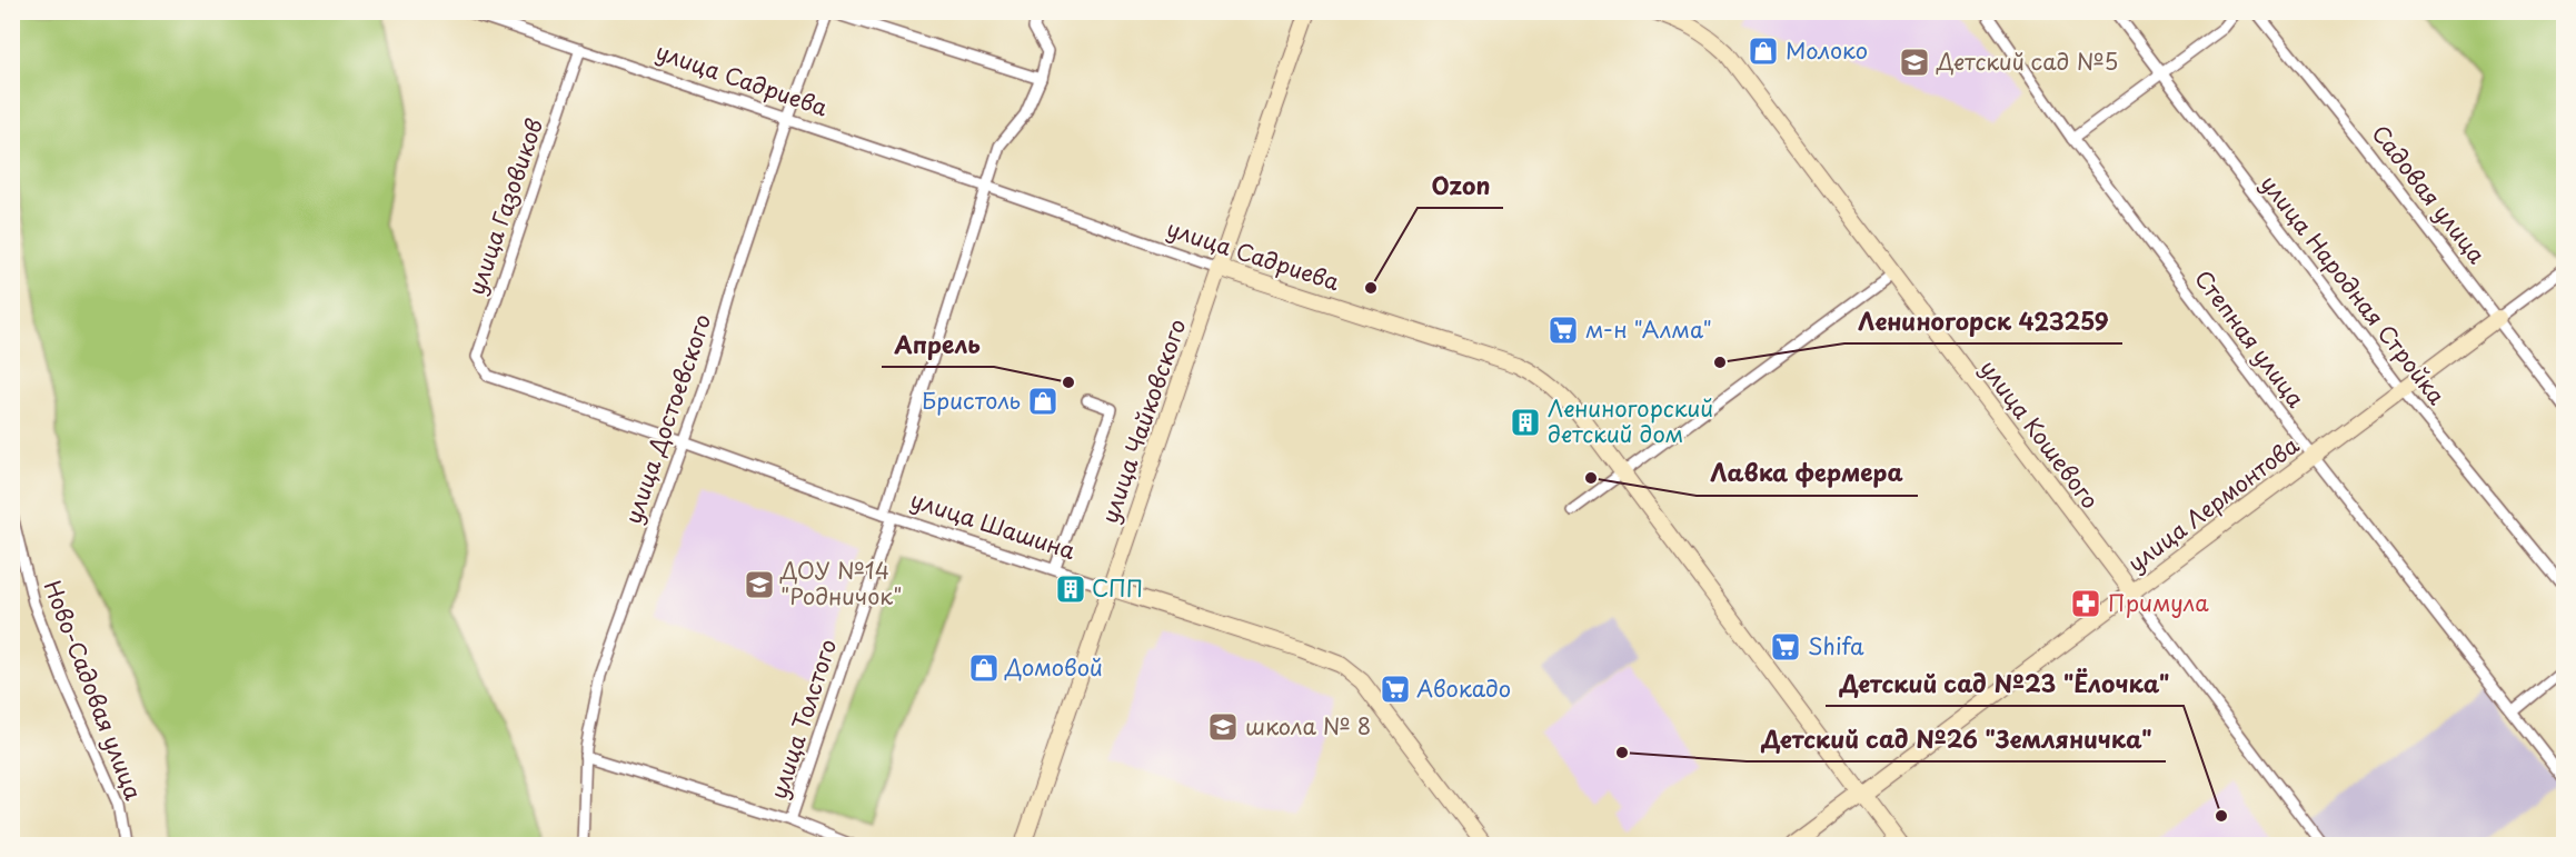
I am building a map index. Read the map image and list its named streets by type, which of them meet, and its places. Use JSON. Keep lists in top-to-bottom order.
{
  "streets": {
    "street": [
      "улица Садриева",
      "Садовая улица",
      "улица Газовиков",
      "улица Народная Стройка",
      "Степная улица",
      "улица Достоевского",
      "улица Чайковского",
      "улица Кошевого",
      "улица Лермонтова",
      "улица Шашина",
      "Ново-Садовая улица",
      "улица Толстого"
    ]
  },
  "crossings": [
    ["улица Садриева", "улица Газовиков"],
    ["улица Садриева", "улица Достоевского"],
    ["улица Садриева", "улица Чайковского"],
    ["улица Садриева", "улица Лермонтова"],
    ["улица Садриева", "улица Толстого"],
    ["Садовая улица", "улица Лермонтова"],
    ["улица Газовиков", "улица Шашина"],
    ["улица Народная Стройка", "улица Лермонтова"],
    ["Степная улица", "улица Лермонтова"],
    ["улица Достоевского", "улица Шашина"],
    ["улица Чайковского", "улица Шашина"],
    ["улица Кошевого", "улица Лермонтова"],
    ["улица Шашина", "улица Толстого"]
  ],
  "places": {
    "shop": ["Молоко", "Бристоль", "Домовой"],
    "school or university": ["Детский сад №5", "ДОУ №14 \"Родничок\"", "школа № 8"],
    "other": [
      "Ozon",
      "Лениногорск 423259",
      "Апрель",
      "Лавка фермера",
      "Детский сад №26 \"Земляничка\"",
      "Детский сад №23 \"Ёлочка\""
    ],
    "supermarket": ["м-н \"Алма\"", "Shifa", "Авокадо"],
    "building": ["Лениногорский детский дом", "СПП"],
    "pharmacy": ["Примула"]
  }
}
